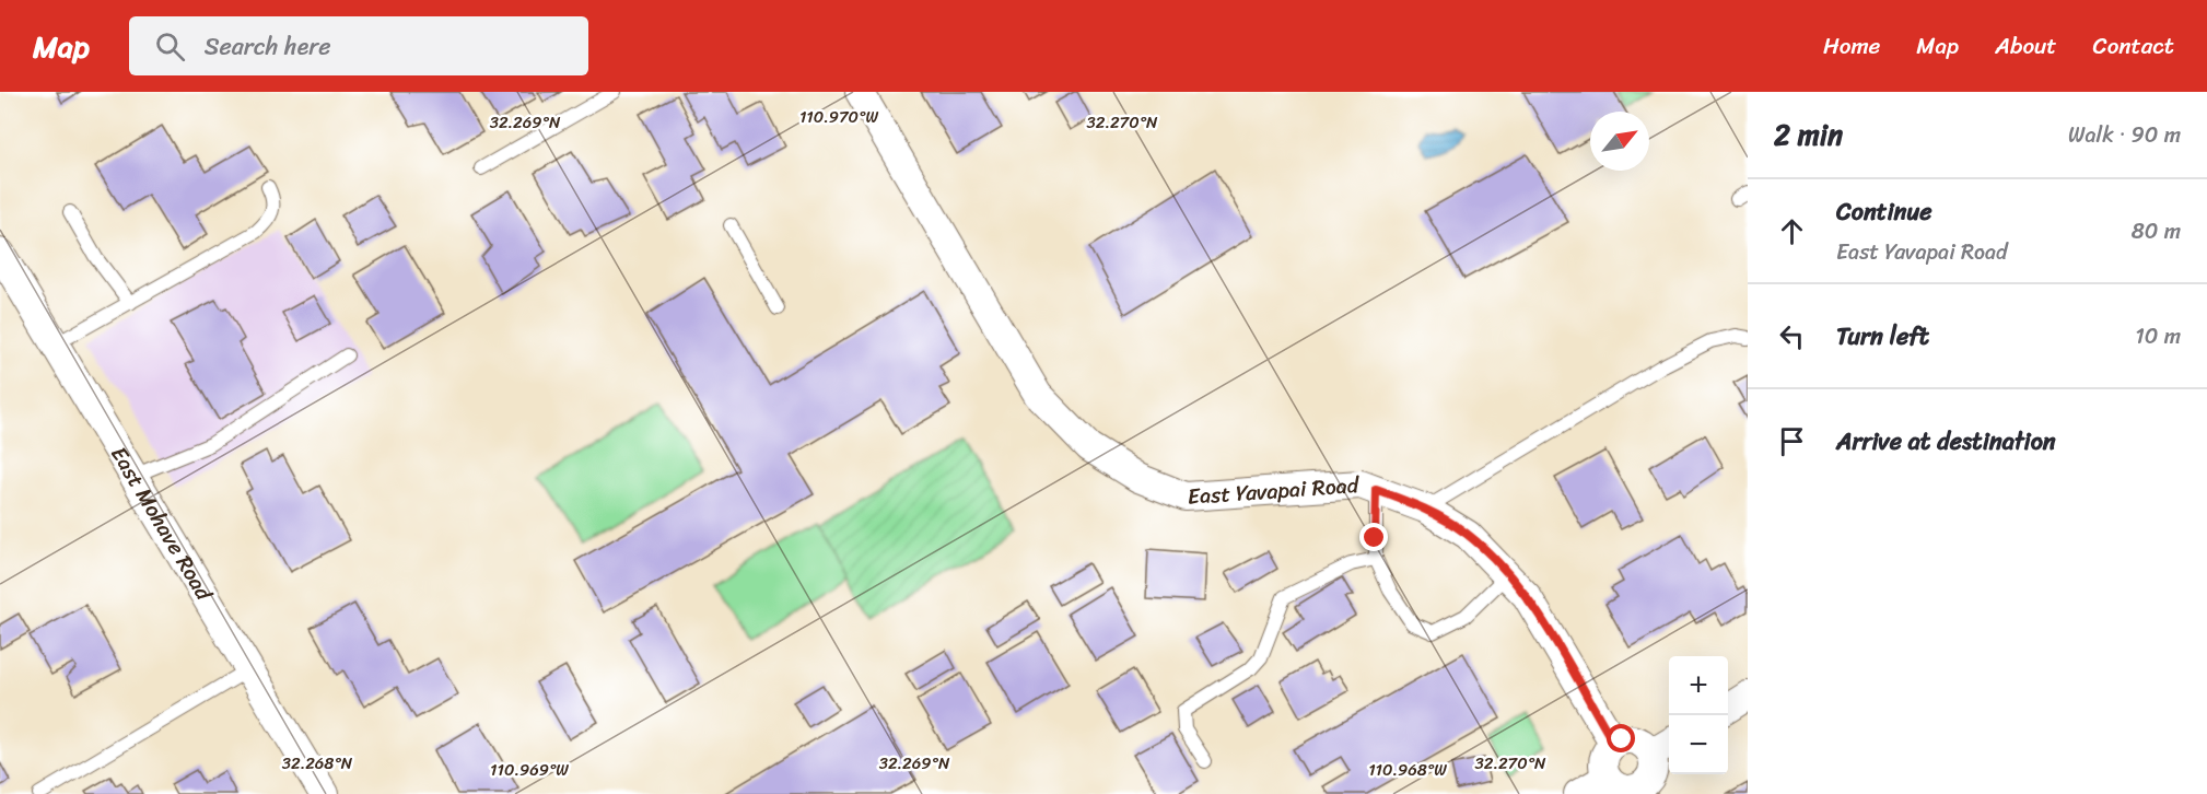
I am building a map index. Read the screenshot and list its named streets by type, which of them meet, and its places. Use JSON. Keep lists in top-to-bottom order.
{
  "streets": {
    "street": ["East Yavapai Road", "East Mohave Road"]
  },
  "north": "top right",
  "page": {
    "header": "Map",
    "search": "Search here",
    "nav": [
      "Home",
      "Map",
      "About",
      "Contact"
    ],
    "heading": ["2 min", "Walk · 90 m"],
    "list": [
      ["Continue", "East Yavapai Road", "80 m"],
      ["Turn left", "10 m"],
      "Arrive at destination"
    ],
    "map_buttons": ["+", "−"]
  },
  "coordinates": [
    "110.970°W",
    "32.269°N",
    "32.270°N",
    "32.268°N",
    "110.969°W",
    "110.968°W"
  ]
}
